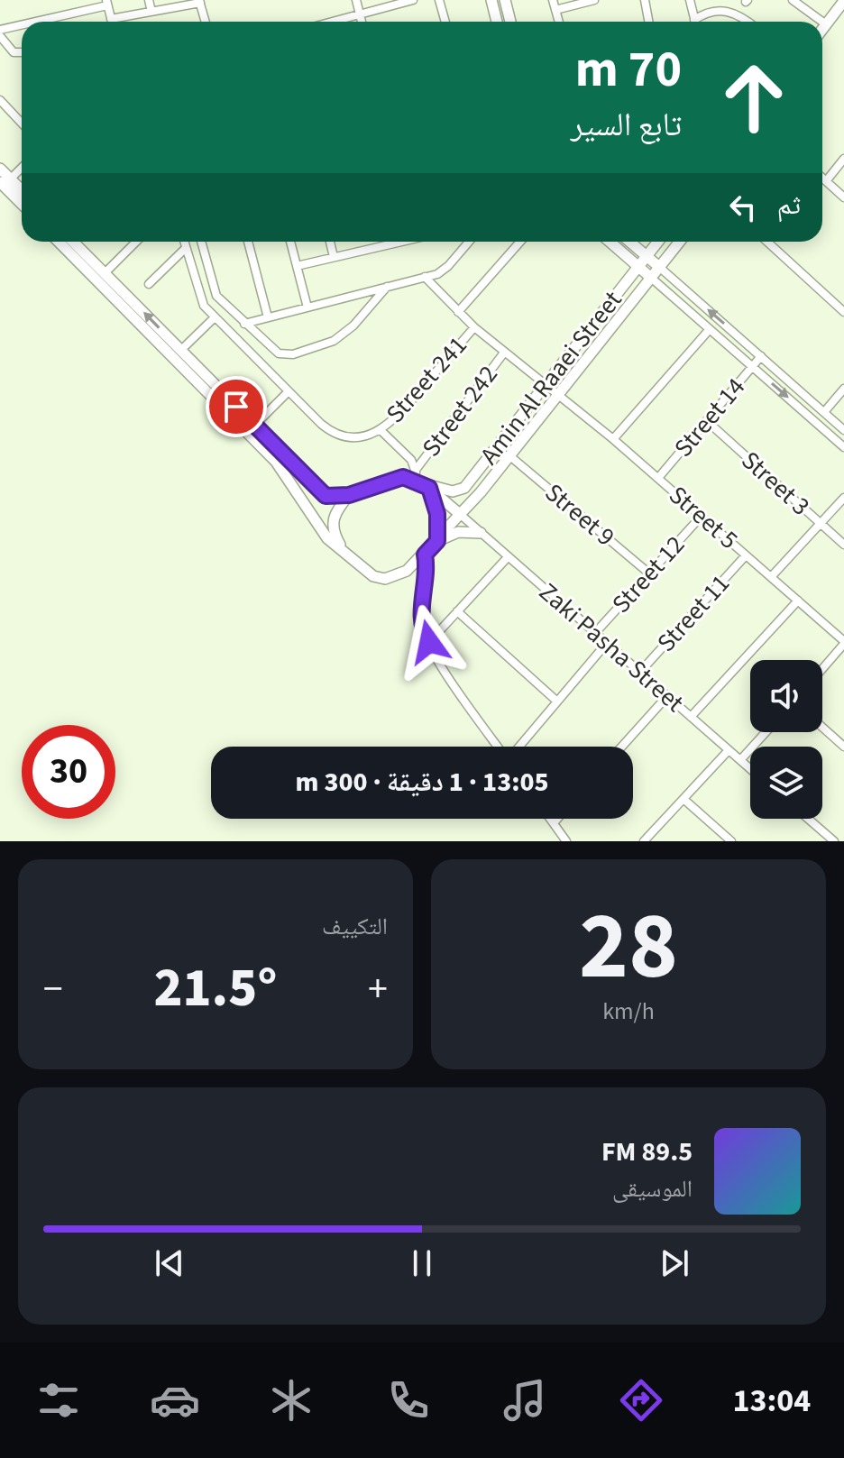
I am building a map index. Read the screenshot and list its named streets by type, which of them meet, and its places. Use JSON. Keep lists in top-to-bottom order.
{
  "streets": {
    "street": [
      "Amin Al Raaei Street",
      "Street 241",
      "Street 242",
      "Street 14",
      "Street 3",
      "Street 9",
      "Street 5",
      "Street 12",
      "Street 11",
      "Zaki Pasha Street"
    ]
  },
  "crossings": [
    ["Amin Al Raaei Street", "Street 242"],
    ["Amin Al Raaei Street", "Street 9"],
    ["Amin Al Raaei Street", "Street 5"],
    ["Amin Al Raaei Street", "Zaki Pasha Street"],
    ["Street 241", "Street 5"],
    ["Street 242", "Street 5"],
    ["Street 14", "Street 3"],
    ["Street 14", "Street 5"],
    ["Street 9", "Street 12"],
    ["Street 5", "Street 12"],
    ["Street 5", "Street 11"],
    ["Street 12", "Zaki Pasha Street"],
    ["Street 11", "Zaki Pasha Street"]
  ],
  "page": {
    "turn": ["70 m", "تابع السير"],
    "then": "ثم",
    "limit": "30",
    "trip": "13:05 · 1 دقيقة · 300 m",
    "tile": [
      ["28", "km/h"],
      "التكييف"
    ],
    "heat": ["−", "21.5°", "+"],
    "song": ["89.5 FM", "الموسيقى"],
    "tabs": "13:04"
  }
}
